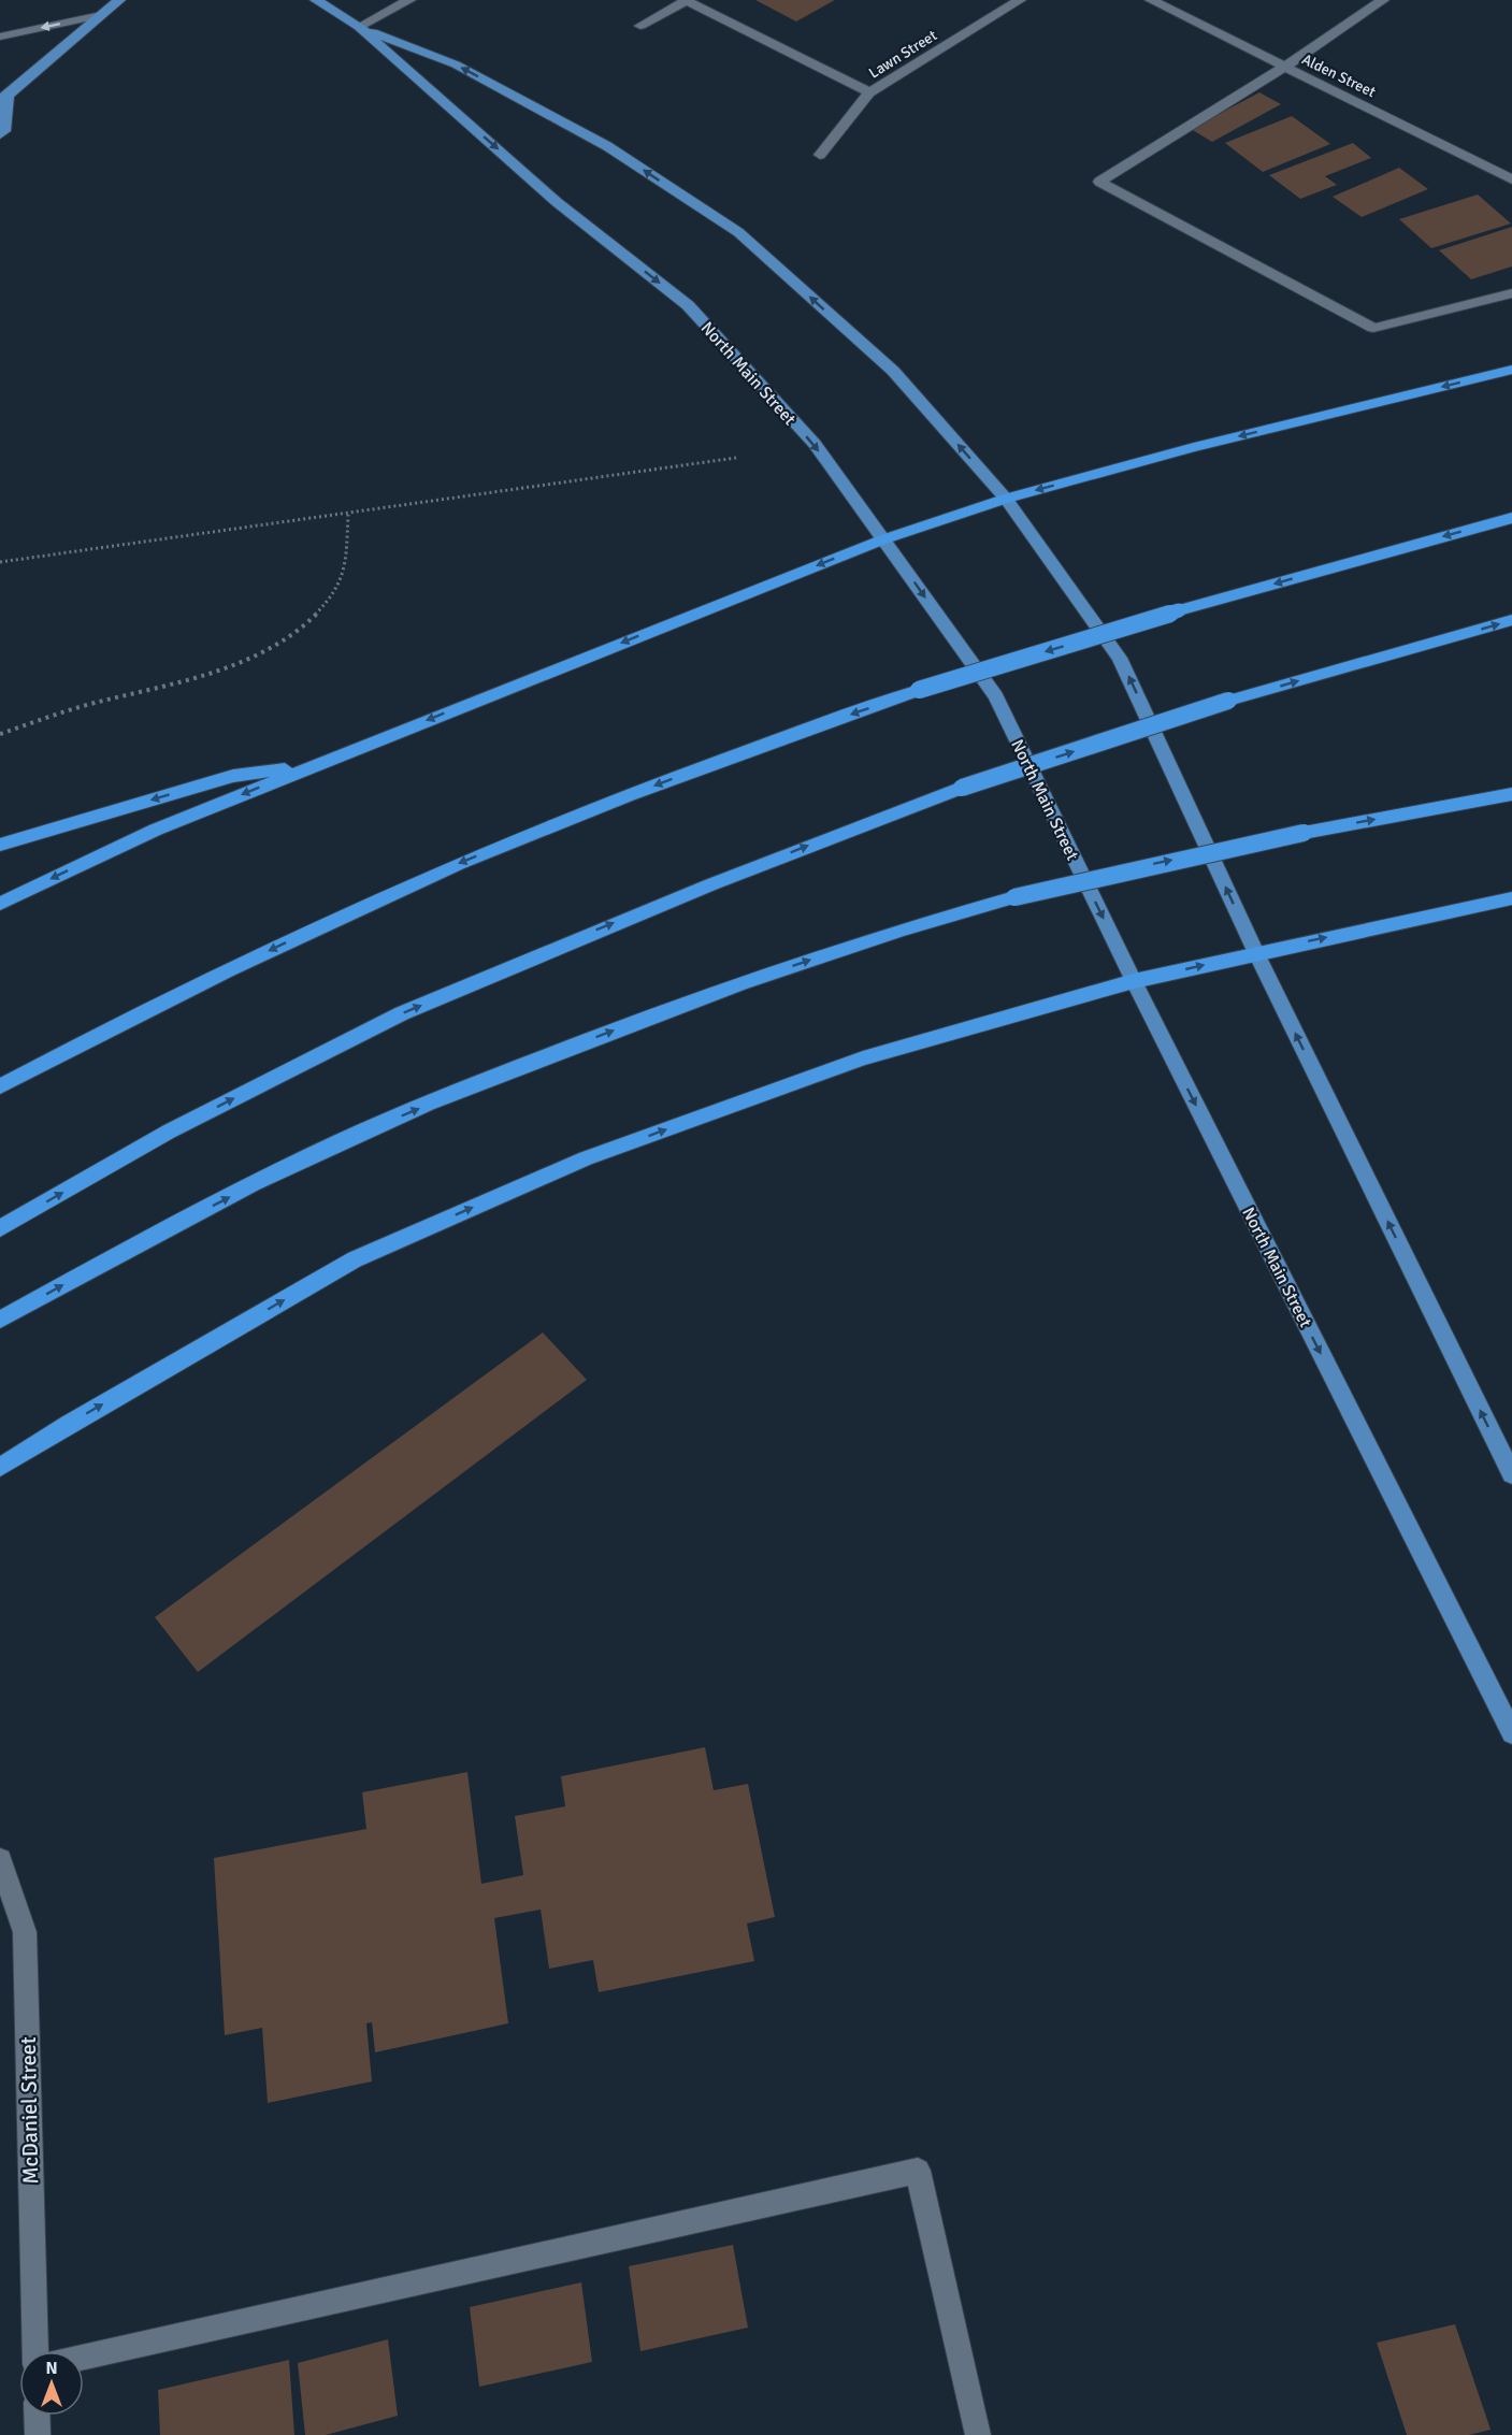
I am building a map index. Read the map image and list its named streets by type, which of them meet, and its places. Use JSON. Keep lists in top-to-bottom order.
{
  "streets": {
    "main road": ["North Main Street"],
    "street": ["Lawn Street", "Alden Street", "McDaniel Street"]
  },
  "north": "top"
}
